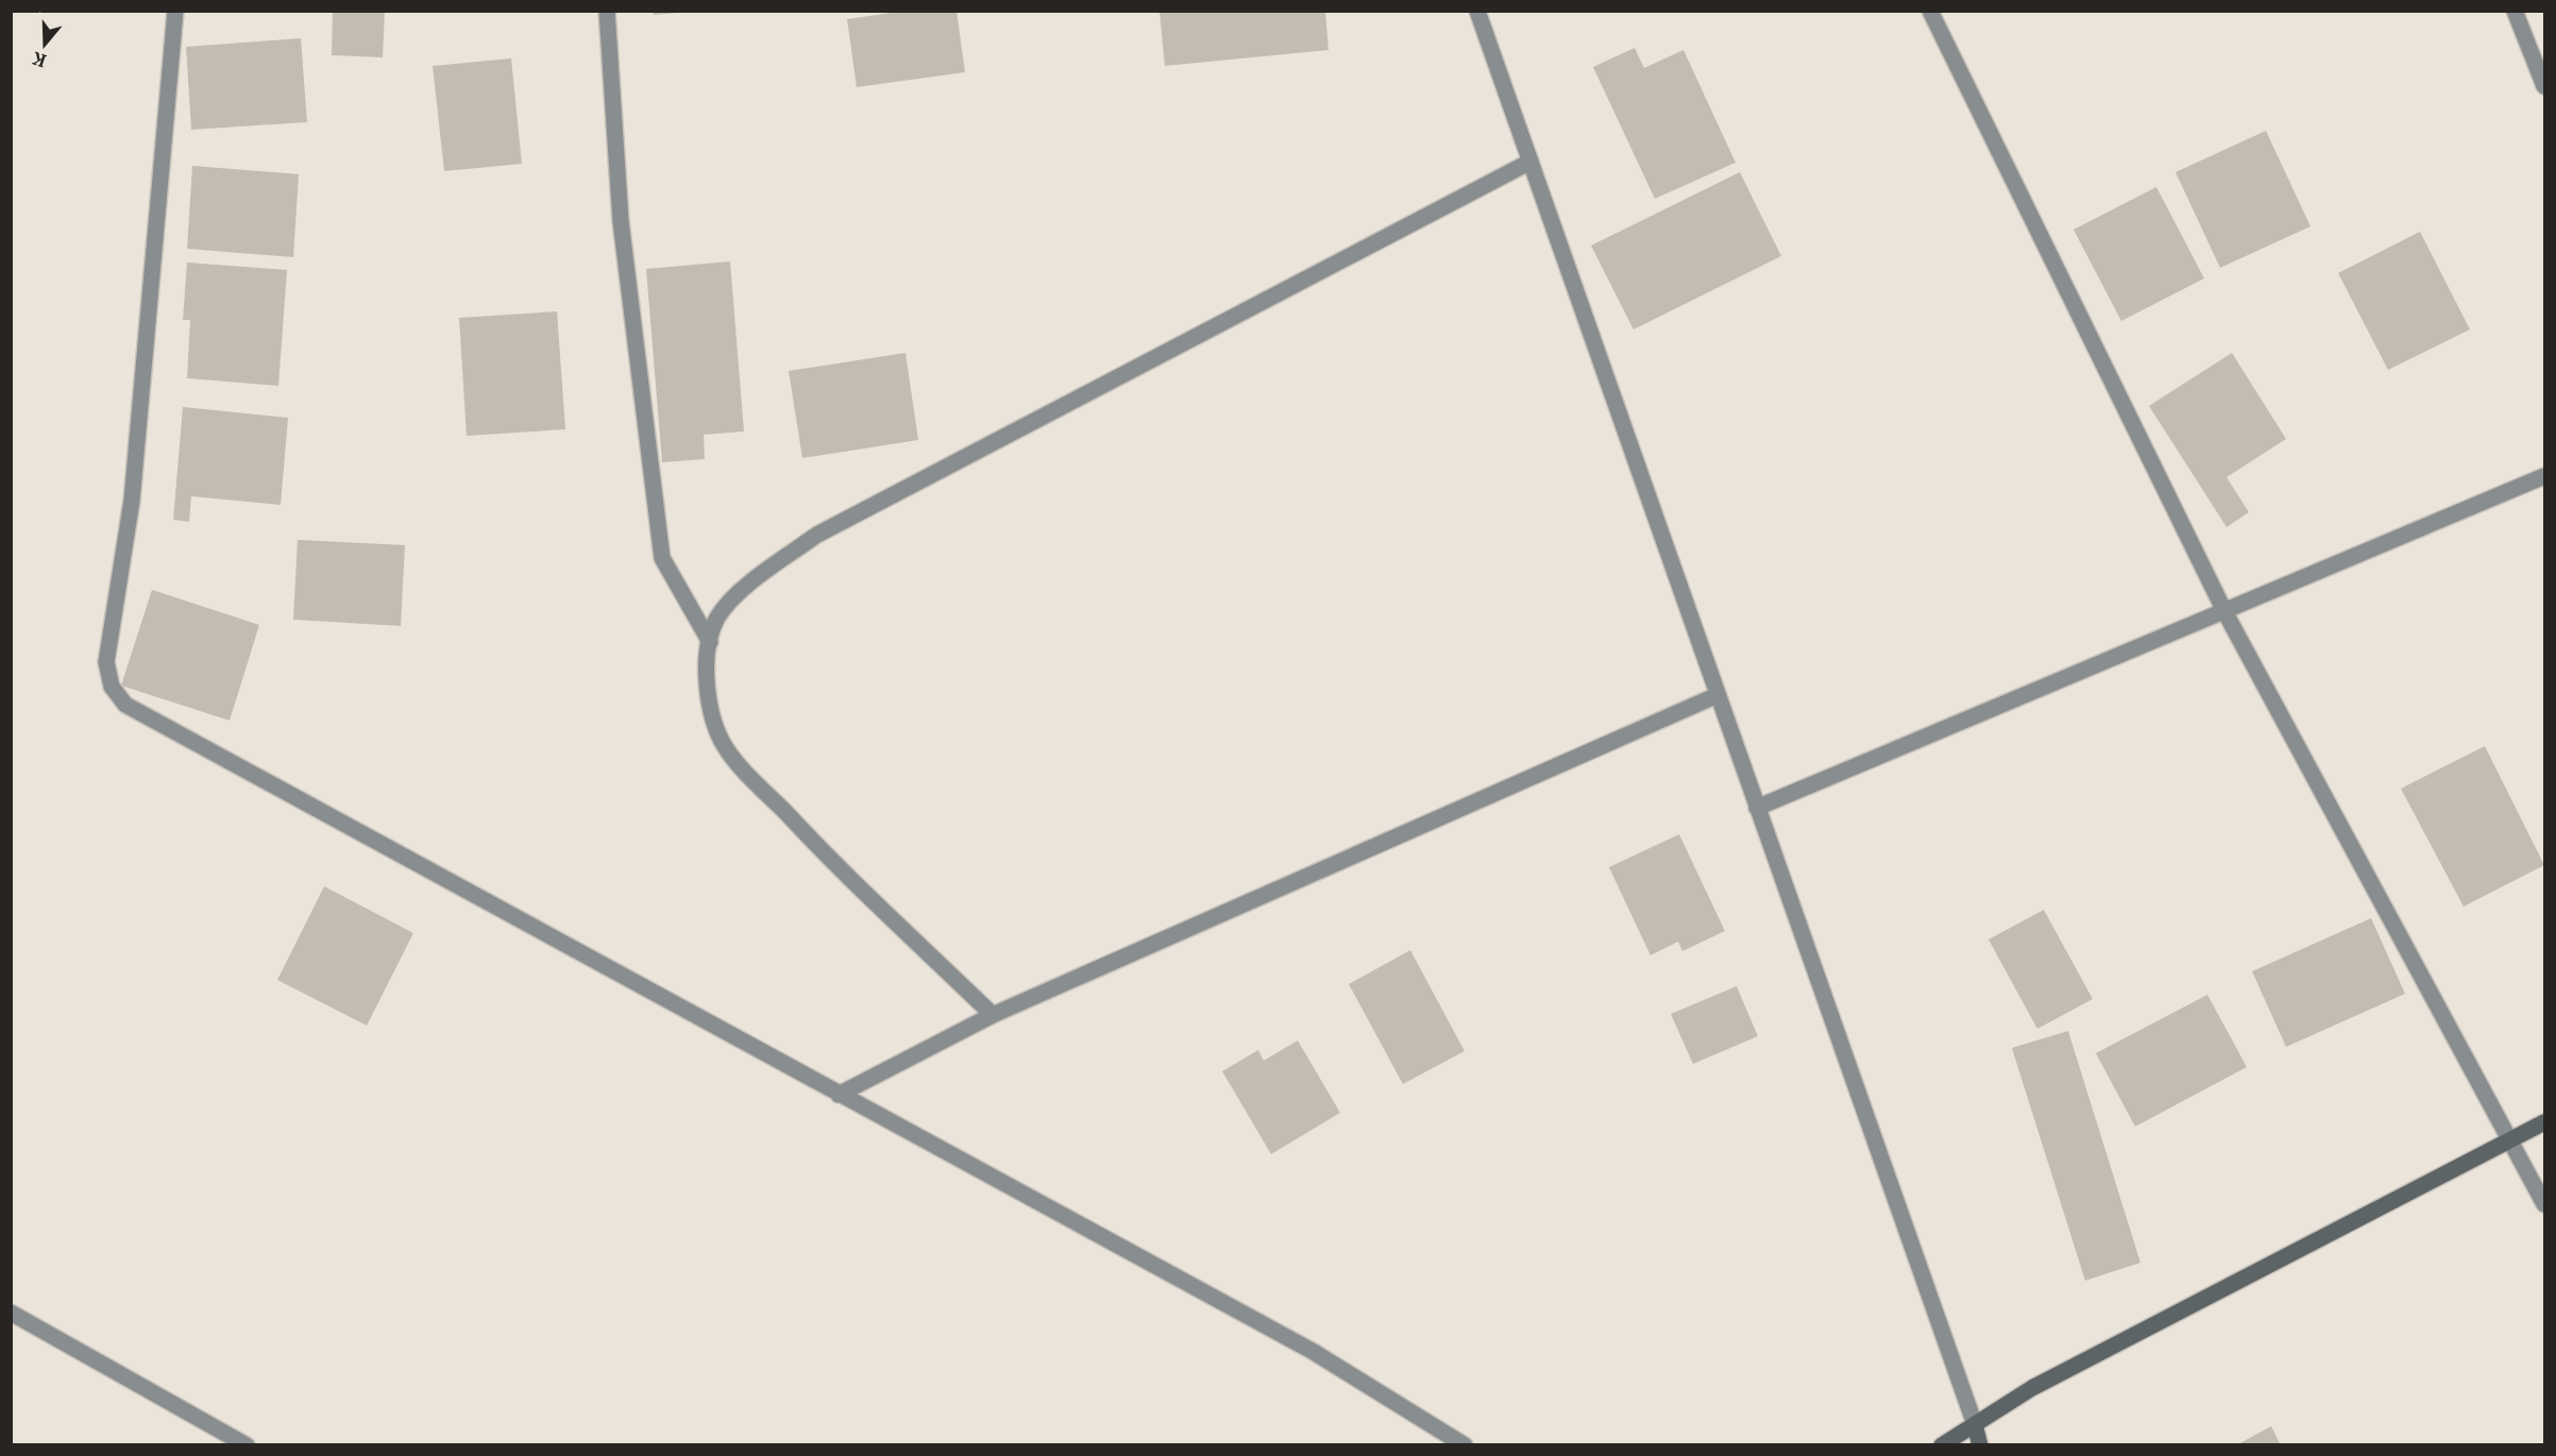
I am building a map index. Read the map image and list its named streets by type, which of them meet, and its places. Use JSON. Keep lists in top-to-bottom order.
{
  "north": "bottom"
}
